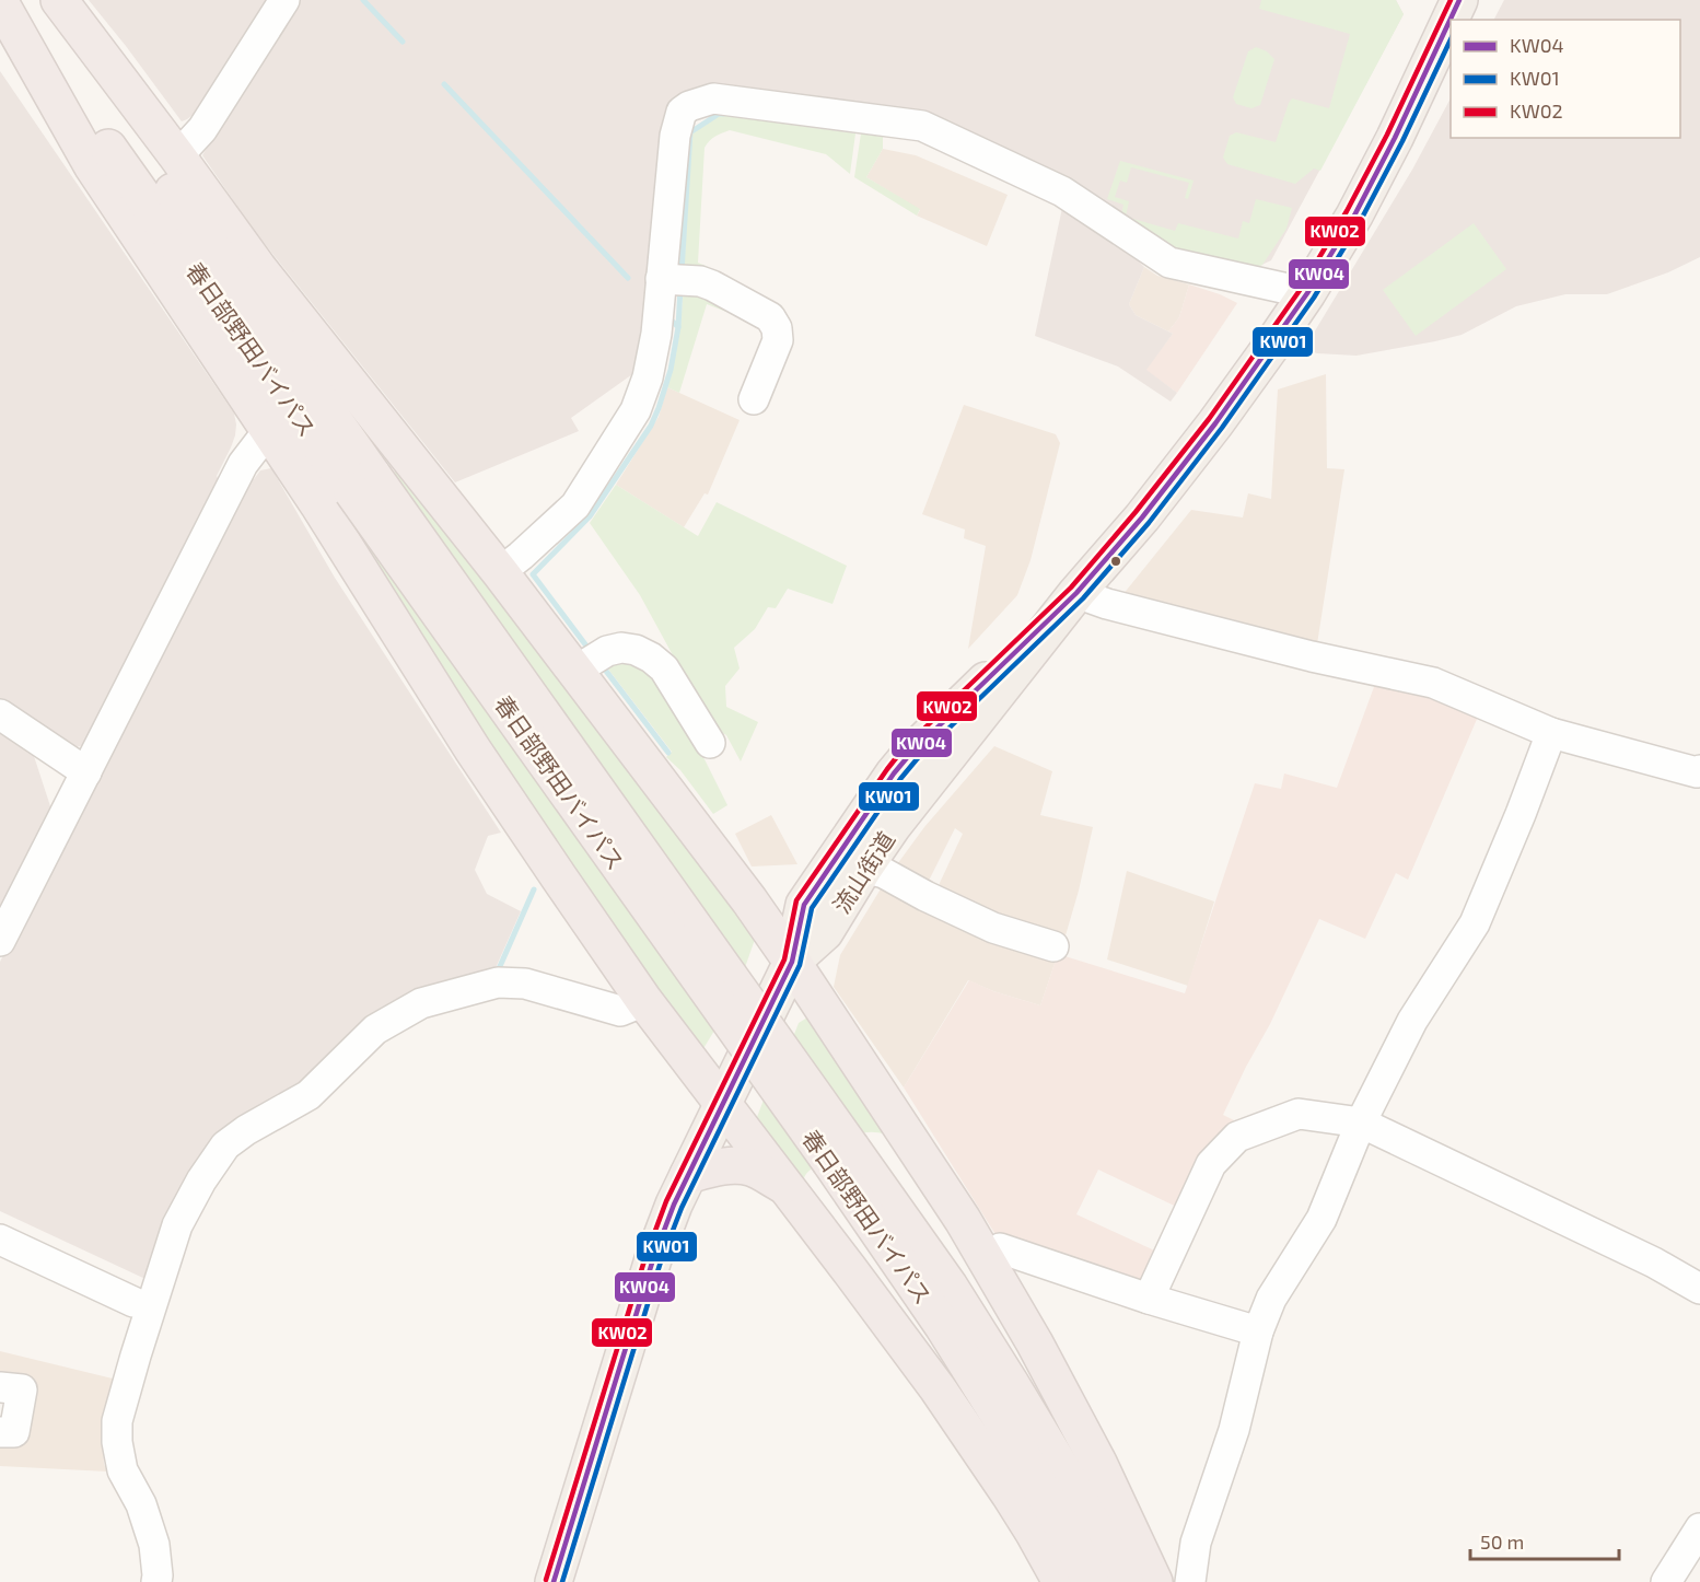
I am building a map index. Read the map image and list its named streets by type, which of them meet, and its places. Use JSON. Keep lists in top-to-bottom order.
{
  "streets": {
    "highway": ["春日部野田バイパス"],
    "main road": ["流山街道"]
  },
  "lines": ["transit line KW04", "transit line KW02", "transit line KW01"],
  "legend": ["KW04", "KW01", "KW02"],
  "scale_bar": "50 m"
}
